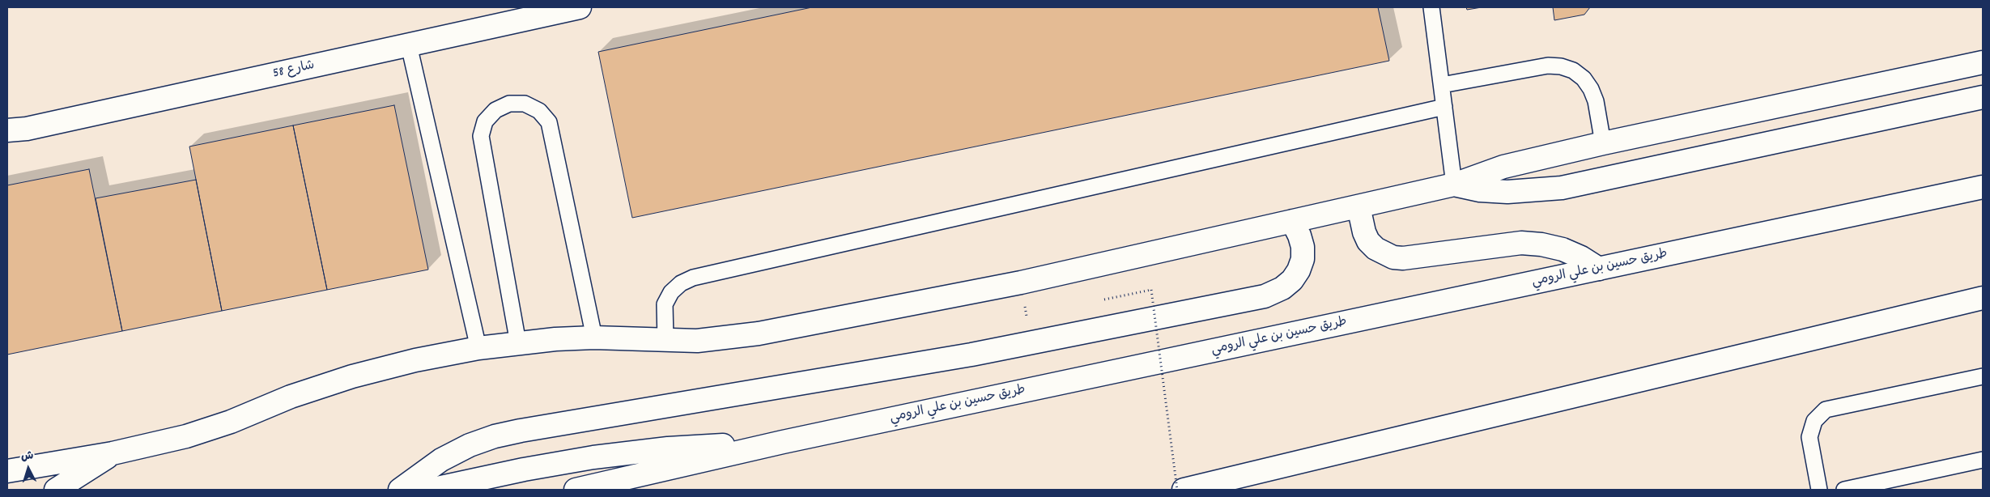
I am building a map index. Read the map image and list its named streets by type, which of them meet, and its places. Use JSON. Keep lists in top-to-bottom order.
{
  "streets": {
    "main road": ["شارع 58", "طريق حسين بن علي الرومي"]
  },
  "north": "top"
}
